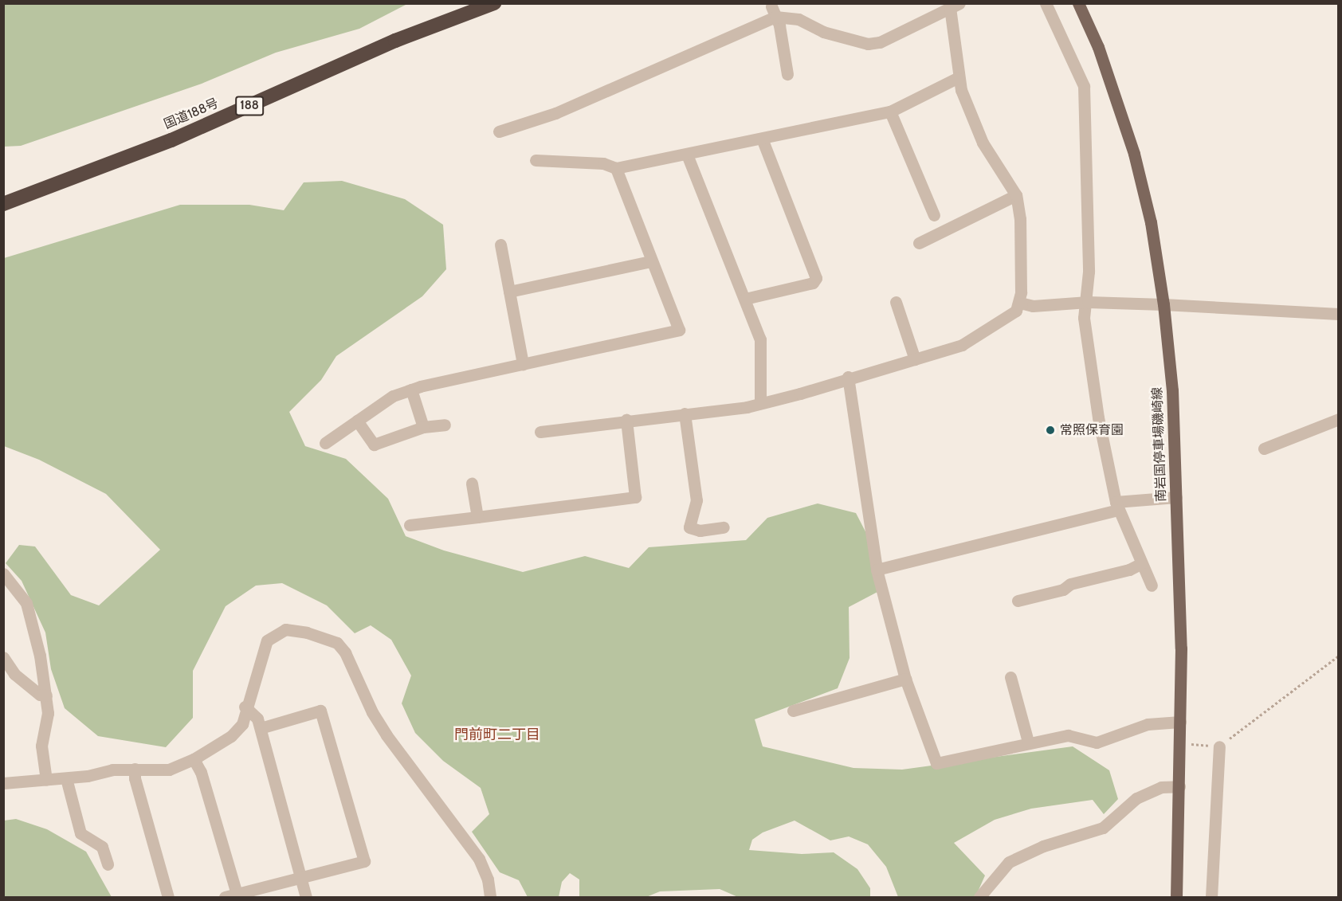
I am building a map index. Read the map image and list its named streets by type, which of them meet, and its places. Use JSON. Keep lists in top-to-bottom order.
{
  "streets": {
    "highway": ["188", "国道188号"],
    "main road": ["南岩国停車場磯崎線"]
  },
  "districts": ["門前町二丁目"],
  "places": ["常照保育園"]
}
